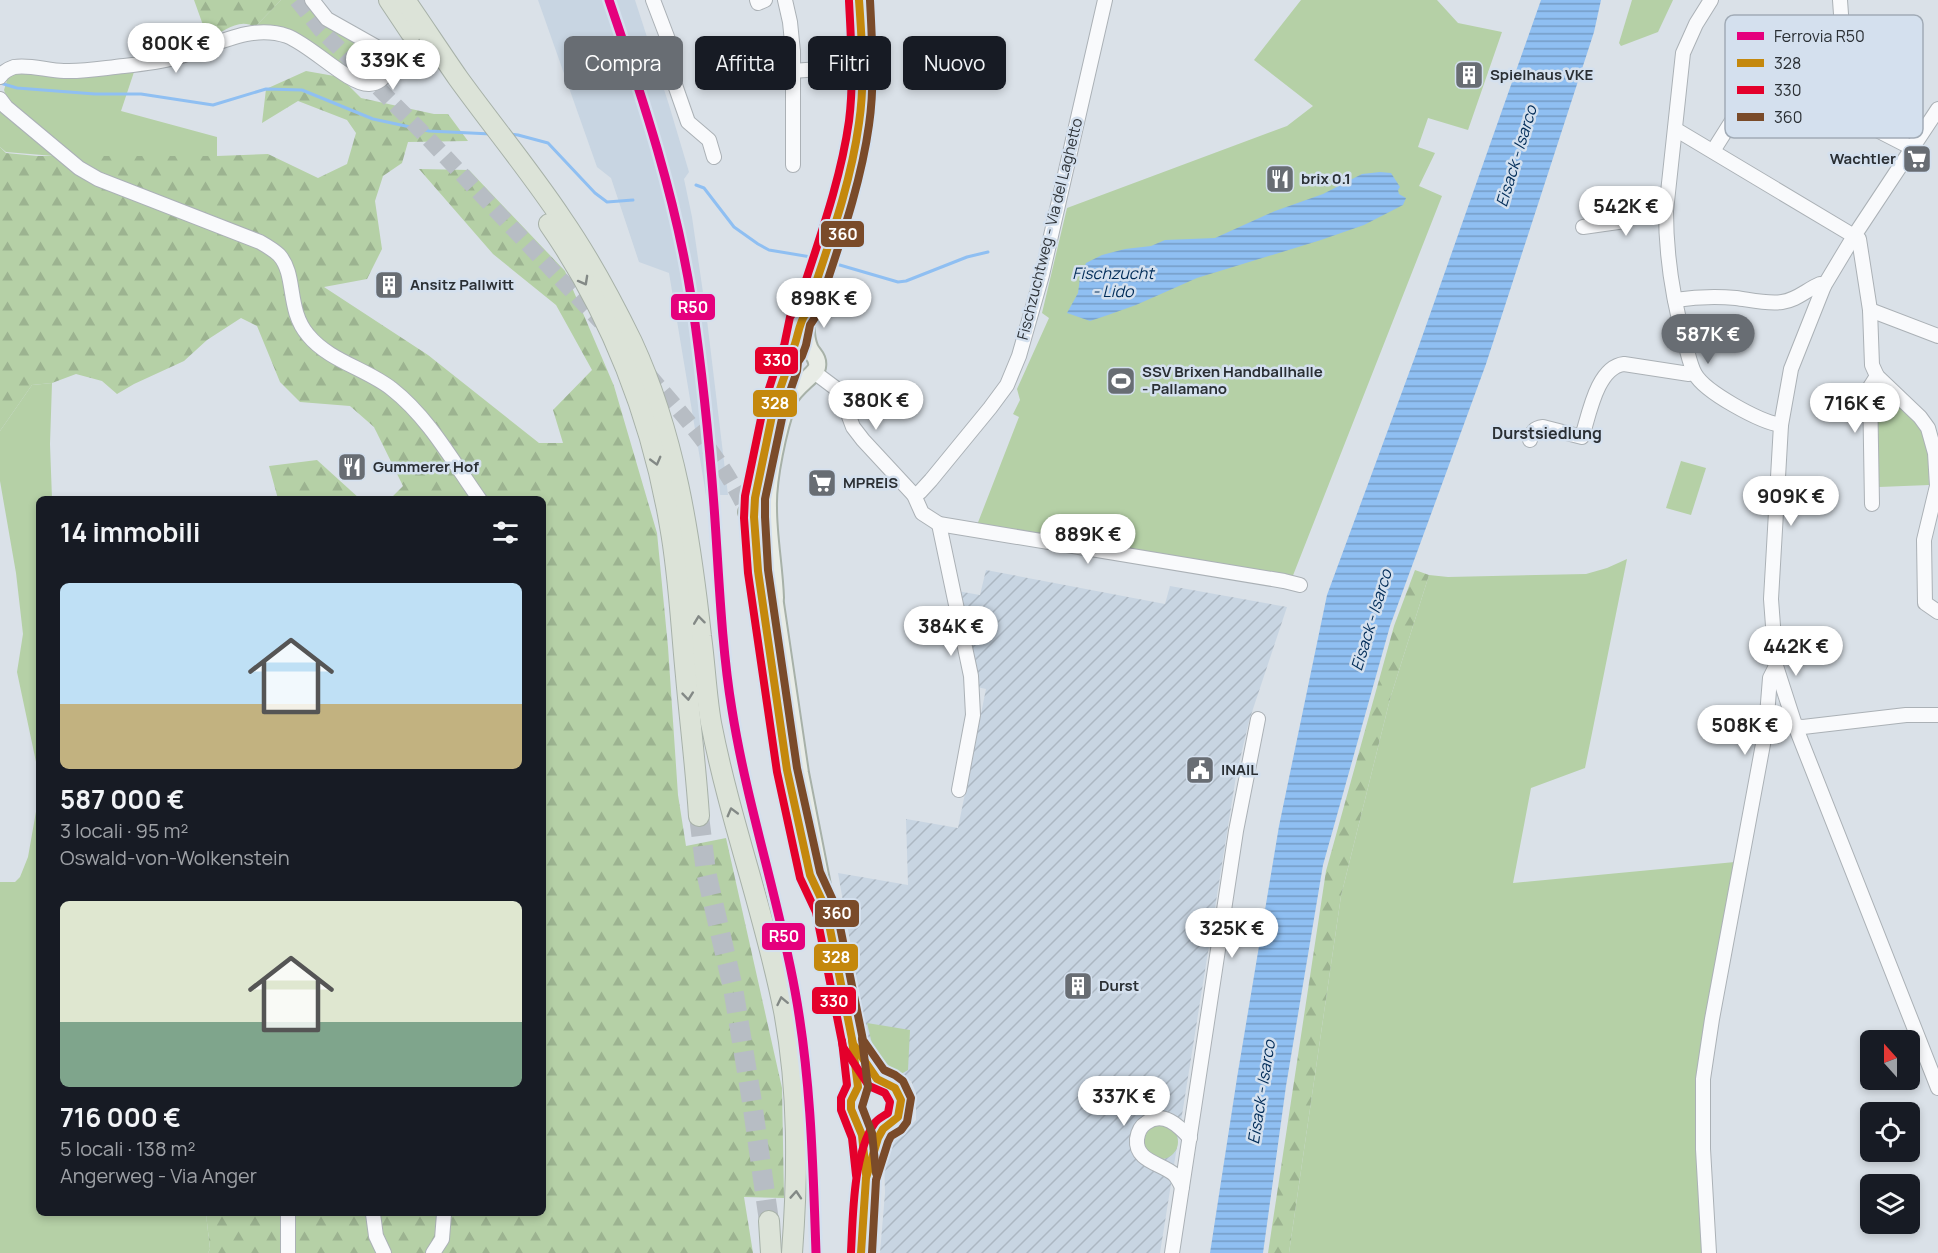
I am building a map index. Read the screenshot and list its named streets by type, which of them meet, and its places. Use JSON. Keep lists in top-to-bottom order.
{
  "streets": {
    "street": ["Fischzuchtweg - Via del Laghetto"]
  },
  "districts": ["Durstsiedlung"],
  "water": ["Eisack - Isarco", "Fischzucht - Lido"],
  "places": {
    "building": ["Spielhaus VKE", "Ansitz Pallwitt", "Durst"],
    "supermarket": ["Wachtler", "MPREIS"],
    "restaurant": ["brix 0.1", "Gummerer Hof"],
    "sports": ["SSV Brixen Handballhalle - Pallamano"],
    "public building": ["INAIL"]
  },
  "lines": [
    "rail line R50",
    "transit line 328",
    "transit line 360",
    "transit line 330"
  ],
  "legend": [
    "Ferrovia R50",
    "328",
    "330",
    "360"
  ],
  "north": "top",
  "page": {
    "price": [
      "800K €",
      "339K €",
      "542K €",
      "898K €",
      "587K €",
      "380K €",
      "716K €",
      "909K €",
      "889K €",
      "384K €",
      "442K €",
      "508K €",
      "325K €",
      "337K €"
    ],
    "chip": [
      "Compra",
      "Affitta",
      "Filtri",
      "Nuovo"
    ],
    "heading": "14 immobili",
    "list": [
      {
        "name": "587 000 €",
        "note": "3 locali · 95 m² · Oswald-von-Wolkenstein"
      },
      {
        "name": "716 000 €",
        "note": "5 locali · 138 m² · Angerweg - Via Anger"
      }
    ]
  }
}
